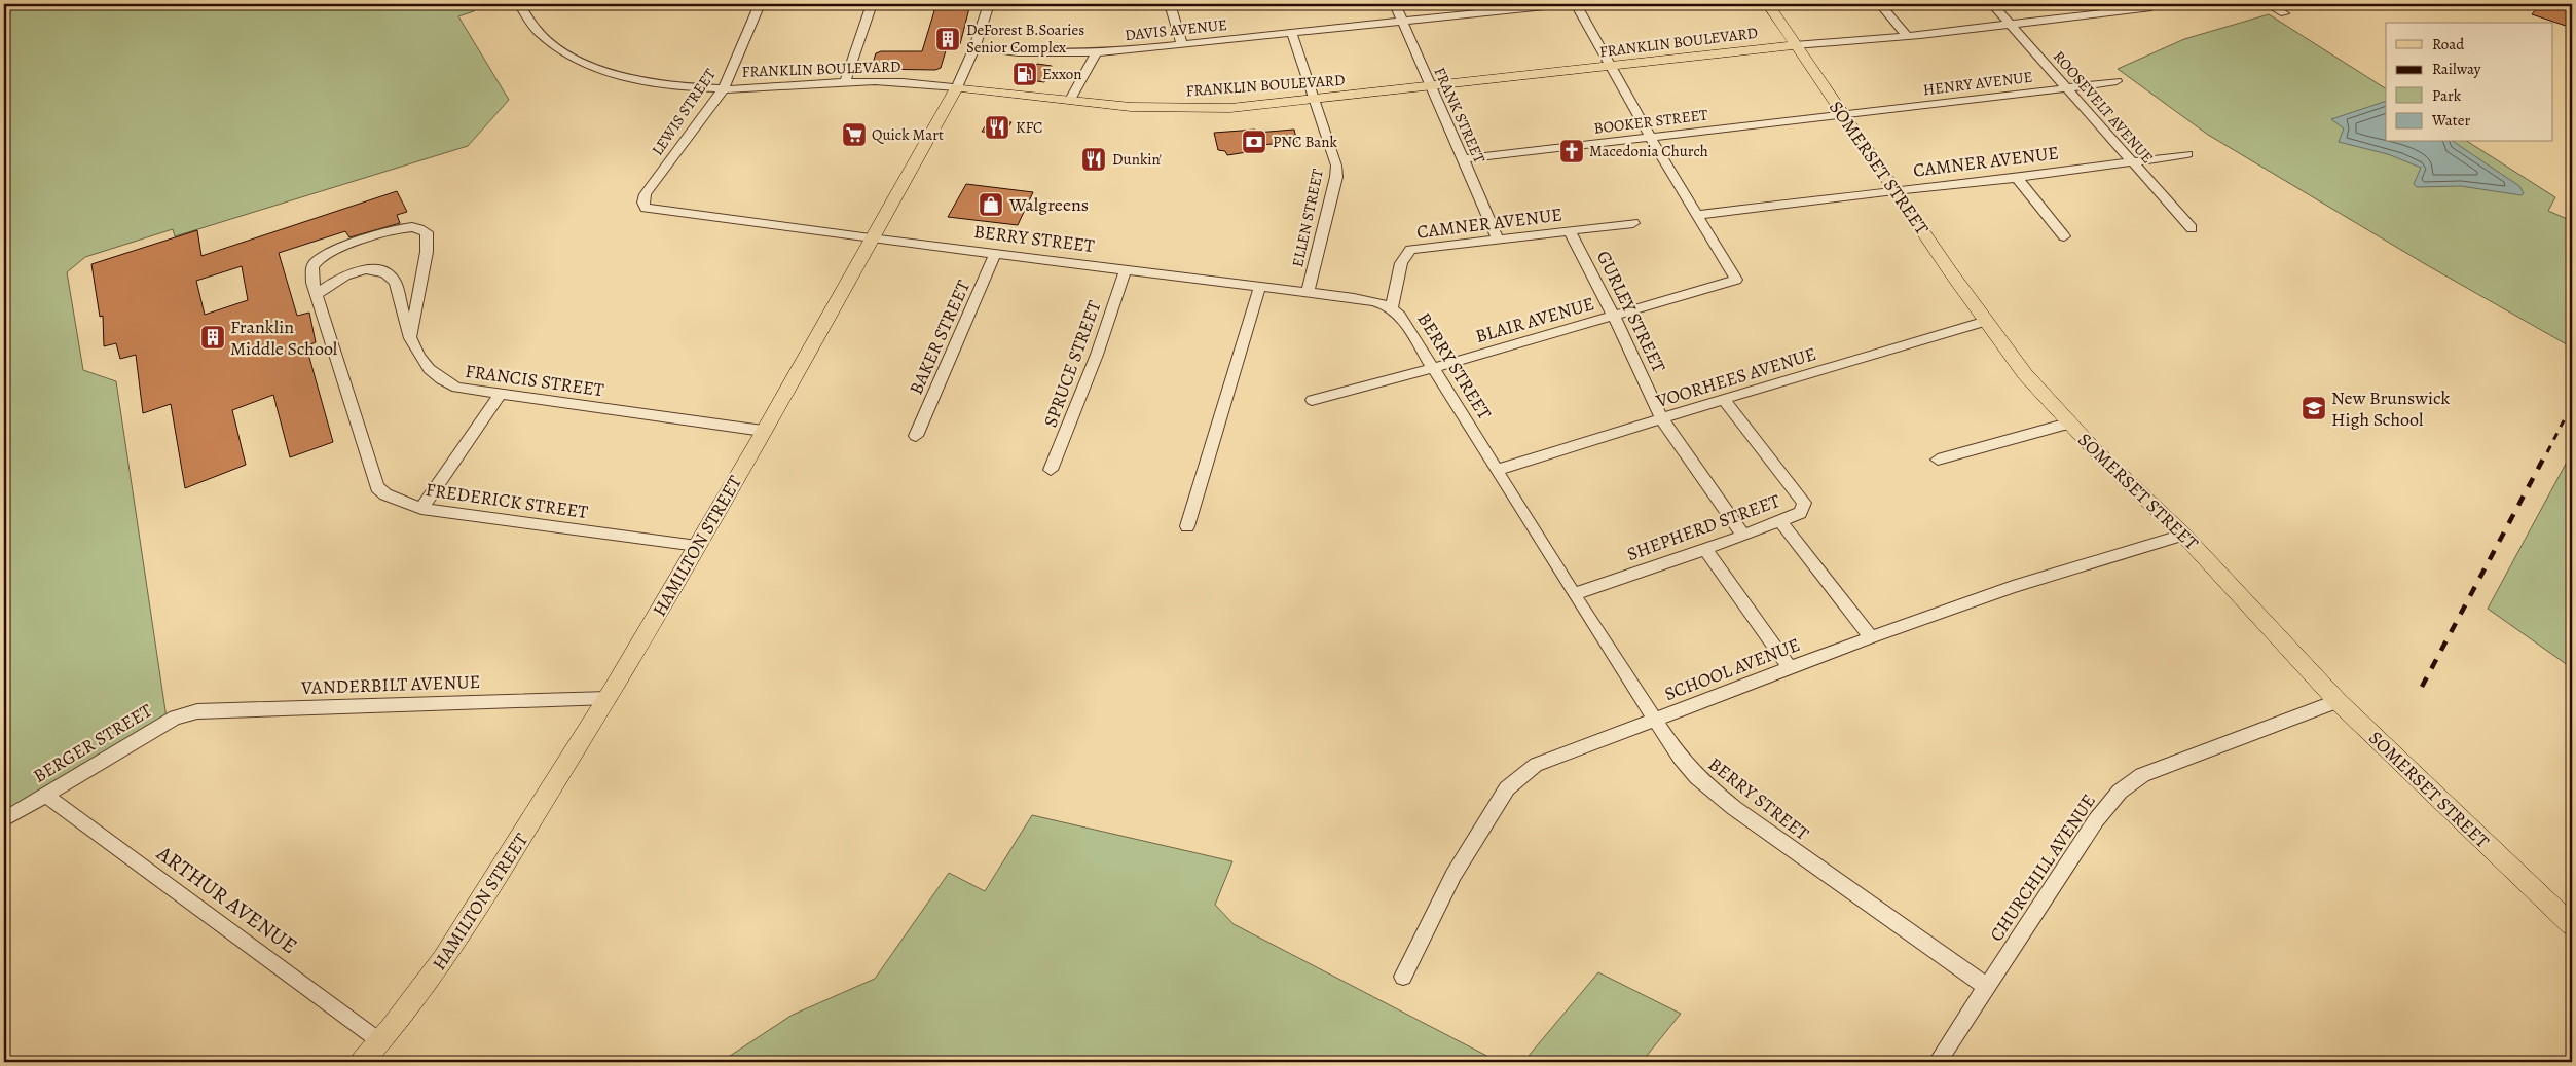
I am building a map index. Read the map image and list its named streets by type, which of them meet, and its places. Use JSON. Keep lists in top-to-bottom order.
{
  "streets": {
    "main road": ["FRANKLIN BOULEVARD", "SOMERSET STREET", "HAMILTON STREET"],
    "street": [
      "DAVIS AVENUE",
      "HENRY AVENUE",
      "ROOSEVELT AVENUE",
      "LEWIS STREET",
      "FRANK STREET",
      "BOOKER STREET",
      "CAMNER AVENUE",
      "ELLEN STREET",
      "BERRY STREET",
      "GURLEY STREET",
      "BLAIR AVENUE",
      "BAKER STREET",
      "SPRUCE STREET",
      "VOORHEES AVENUE",
      "FRANCIS STREET",
      "FREDERICK STREET",
      "SHEPHERD STREET",
      "SCHOOL AVENUE",
      "VANDERBILT AVENUE",
      "BERGER STREET",
      "CHURCHILL AVENUE",
      "ARTHUR AVENUE"
    ]
  },
  "crossings": [
    ["DAVIS AVENUE", "FRANK STREET"],
    ["DAVIS AVENUE", "ELLEN STREET"],
    ["DAVIS AVENUE", "HAMILTON STREET"],
    ["FRANKLIN BOULEVARD", "LEWIS STREET"],
    ["FRANKLIN BOULEVARD", "FRANK STREET"],
    ["FRANKLIN BOULEVARD", "SOMERSET STREET"],
    ["FRANKLIN BOULEVARD", "ELLEN STREET"],
    ["FRANKLIN BOULEVARD", "HAMILTON STREET"],
    ["HENRY AVENUE", "ROOSEVELT AVENUE"],
    ["HENRY AVENUE", "BOOKER STREET"],
    ["HENRY AVENUE", "SOMERSET STREET"],
    ["ROOSEVELT AVENUE", "CAMNER AVENUE"],
    ["LEWIS STREET", "BERRY STREET"],
    ["FRANK STREET", "BOOKER STREET"],
    ["FRANK STREET", "CAMNER AVENUE"],
    ["BOOKER STREET", "SOMERSET STREET"],
    ["CAMNER AVENUE", "SOMERSET STREET"],
    ["CAMNER AVENUE", "BERRY STREET"],
    ["CAMNER AVENUE", "GURLEY STREET"],
    ["CAMNER AVENUE", "BLAIR AVENUE"],
    ["SOMERSET STREET", "VOORHEES AVENUE"],
    ["SOMERSET STREET", "SCHOOL AVENUE"],
    ["SOMERSET STREET", "CHURCHILL AVENUE"],
    ["ELLEN STREET", "BERRY STREET"],
    ["BERRY STREET", "BLAIR AVENUE"],
    ["BERRY STREET", "BAKER STREET"],
    ["BERRY STREET", "SPRUCE STREET"],
    ["BERRY STREET", "VOORHEES AVENUE"],
    ["BERRY STREET", "SHEPHERD STREET"],
    ["BERRY STREET", "HAMILTON STREET"],
    ["BERRY STREET", "SCHOOL AVENUE"],
    ["BERRY STREET", "CHURCHILL AVENUE"],
    ["GURLEY STREET", "BLAIR AVENUE"],
    ["GURLEY STREET", "VOORHEES AVENUE"],
    ["GURLEY STREET", "SHEPHERD STREET"],
    ["VOORHEES AVENUE", "SHEPHERD STREET"],
    ["FRANCIS STREET", "FREDERICK STREET"],
    ["FRANCIS STREET", "HAMILTON STREET"],
    ["FREDERICK STREET", "HAMILTON STREET"],
    ["HAMILTON STREET", "VANDERBILT AVENUE"],
    ["HAMILTON STREET", "ARTHUR AVENUE"],
    ["VANDERBILT AVENUE", "BERGER STREET"],
    ["BERGER STREET", "ARTHUR AVENUE"]
  ],
  "places": {
    "building": ["DeForest B.Soaries Senior Complex", "Franklin Middle School"],
    "fuel station": ["Exxon"],
    "restaurant": ["KFC", "Dunkin'"],
    "supermarket": ["Quick Mart"],
    "bank": ["PNC Bank"],
    "church": ["Macedonia Church"],
    "shop": ["Walgreens"],
    "school or university": ["New Brunswick High School"]
  },
  "legend": [
    "Road",
    "Railway",
    "Park",
    "Water"
  ]
}
